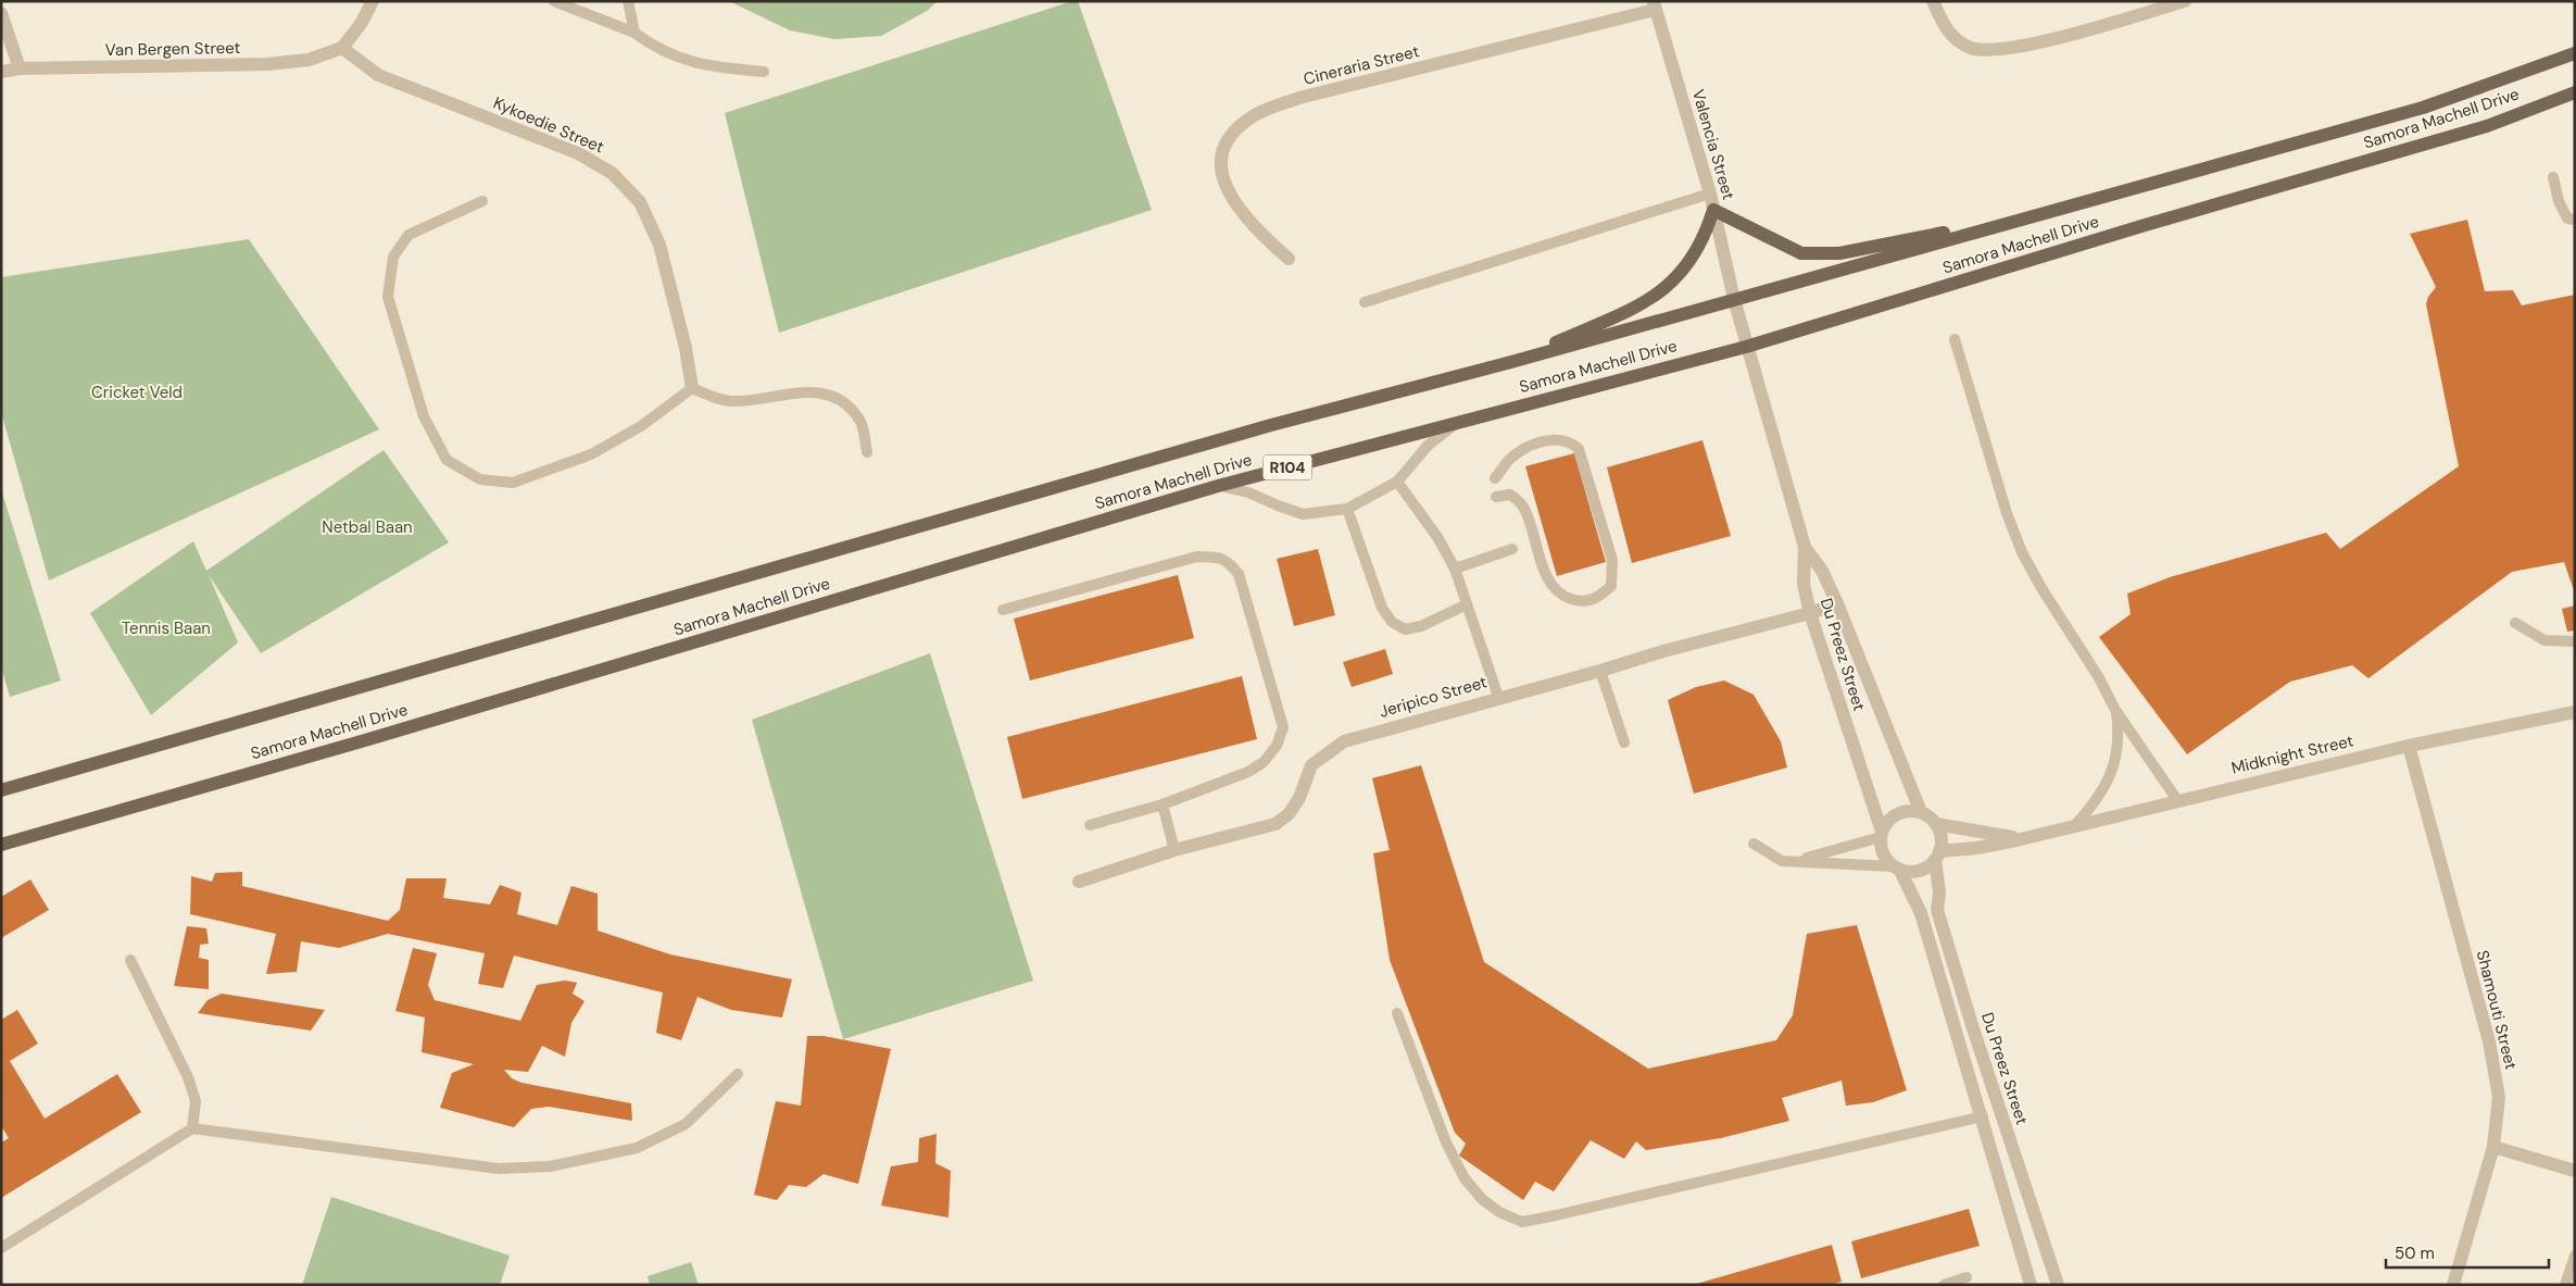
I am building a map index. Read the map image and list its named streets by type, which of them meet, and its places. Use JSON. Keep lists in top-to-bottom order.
{
  "streets": {
    "main road": ["Samora Machell Drive", "R104"],
    "street": [
      "Van Bergen Street",
      "Cineraria Street",
      "Kykoedie Street",
      "Valencia Street",
      "Du Preez Street",
      "Jeripico Street",
      "Midknight Street",
      "Shamouti Street"
    ]
  },
  "crossings": [
    ["Van Bergen Street", "Kykoedie Street"],
    ["Cineraria Street", "Valencia Street"],
    ["Samora Machell Drive", "Valencia Street"],
    ["Samora Machell Drive", "Du Preez Street"],
    ["Valencia Street", "Du Preez Street"],
    ["Du Preez Street", "Jeripico Street"],
    ["Du Preez Street", "Midknight Street"],
    ["Midknight Street", "Shamouti Street"]
  ],
  "parks": ["Cricket Veld", "Netbal Baan", "Tennis Baan"],
  "scale_bar": "50 m"
}
